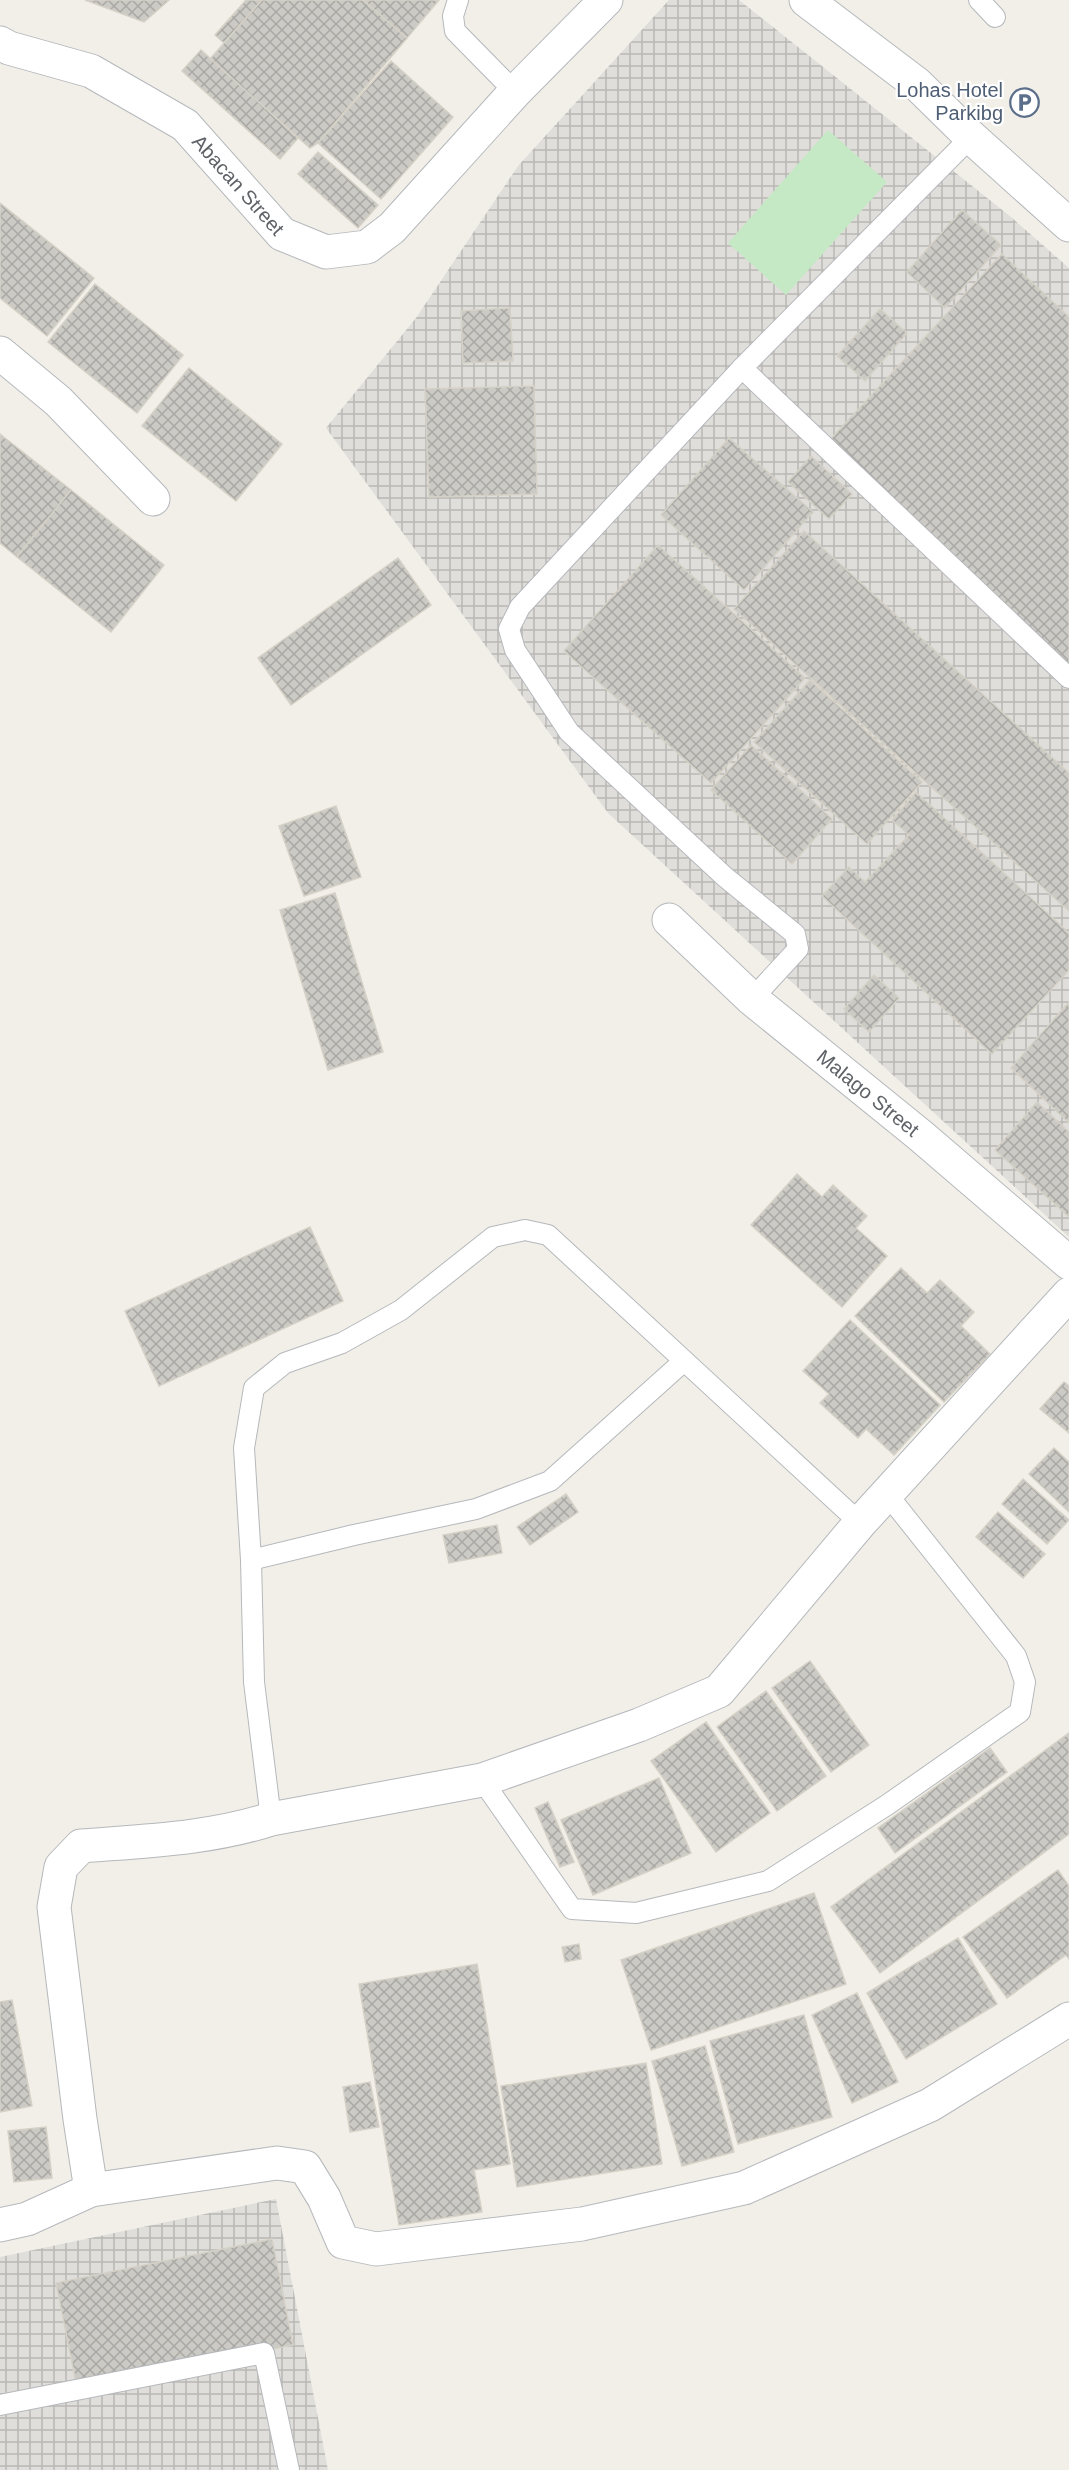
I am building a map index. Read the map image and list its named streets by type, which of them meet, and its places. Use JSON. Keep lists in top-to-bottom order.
{
  "streets": {
    "street": ["Abacan Street", "Malago Street"]
  },
  "places": {
    "parking": ["Lohas Hotel Parkibg"]
  }
}
